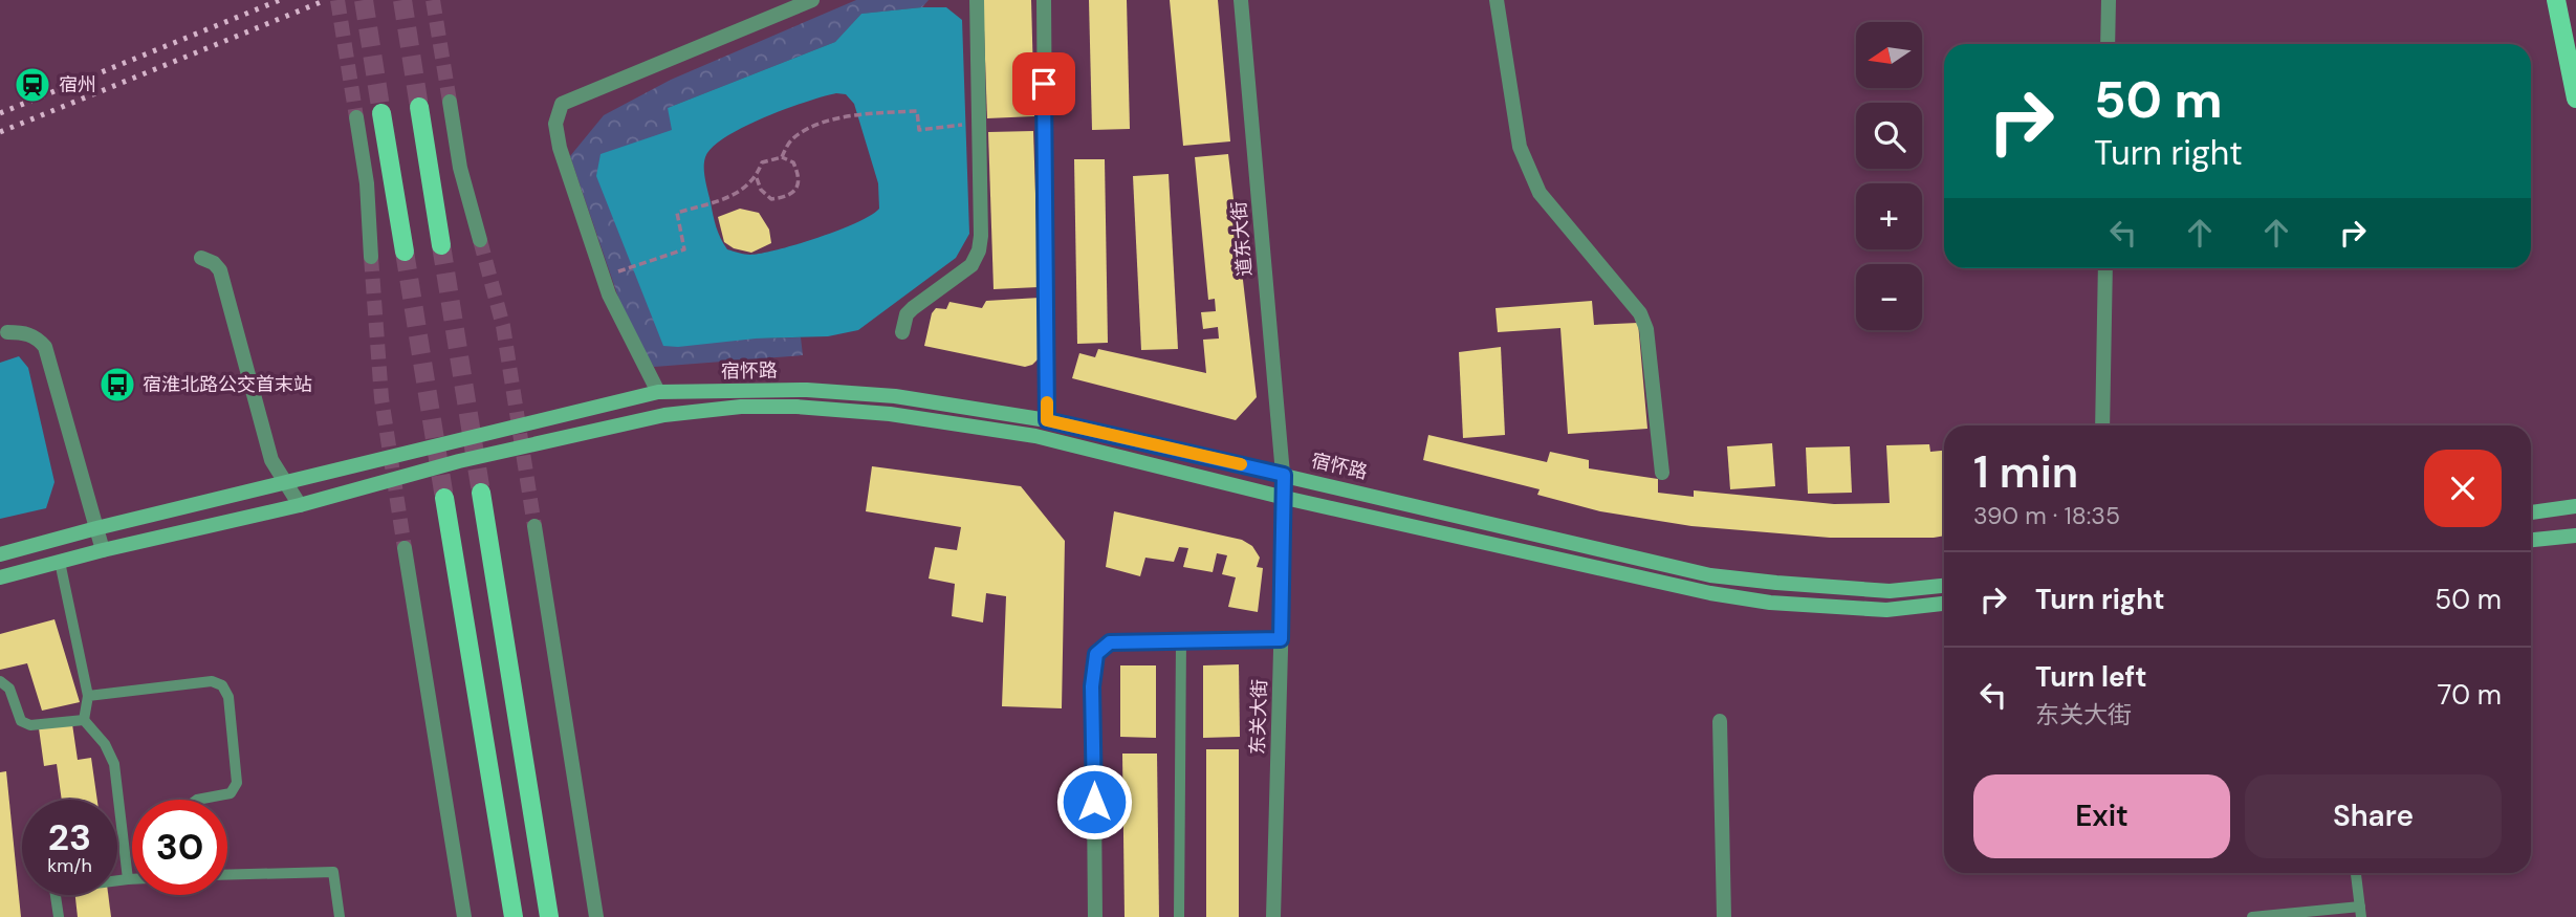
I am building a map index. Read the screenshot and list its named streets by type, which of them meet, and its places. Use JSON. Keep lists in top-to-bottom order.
{
  "streets": {
    "main road": ["宿怀路"],
    "street": ["道东大街", "东关大街"]
  },
  "crossings": [
    ["道东大街", "宿怀路"],
    ["道东大街", "东关大街"],
    ["宿怀路", "东关大街"]
  ],
  "places": {
    "station": ["宿州"],
    "bus stop": ["宿淮北路公交首末站"]
  },
  "north": "left",
  "page": {
    "map_buttons": ["+", "−"],
    "turn": ["50 m", "Turn right"],
    "heading": ["1 min", "390 m · 18:35"],
    "list": [
      {
        "name": "Turn right",
        "value": "50 m"
      },
      {
        "name": "Turn left",
        "note": "东关大街",
        "value": "70 m"
      }
    ],
    "buttons": ["Exit", "Share"],
    "speed": "23 km/h",
    "limit": "30"
  }
}
